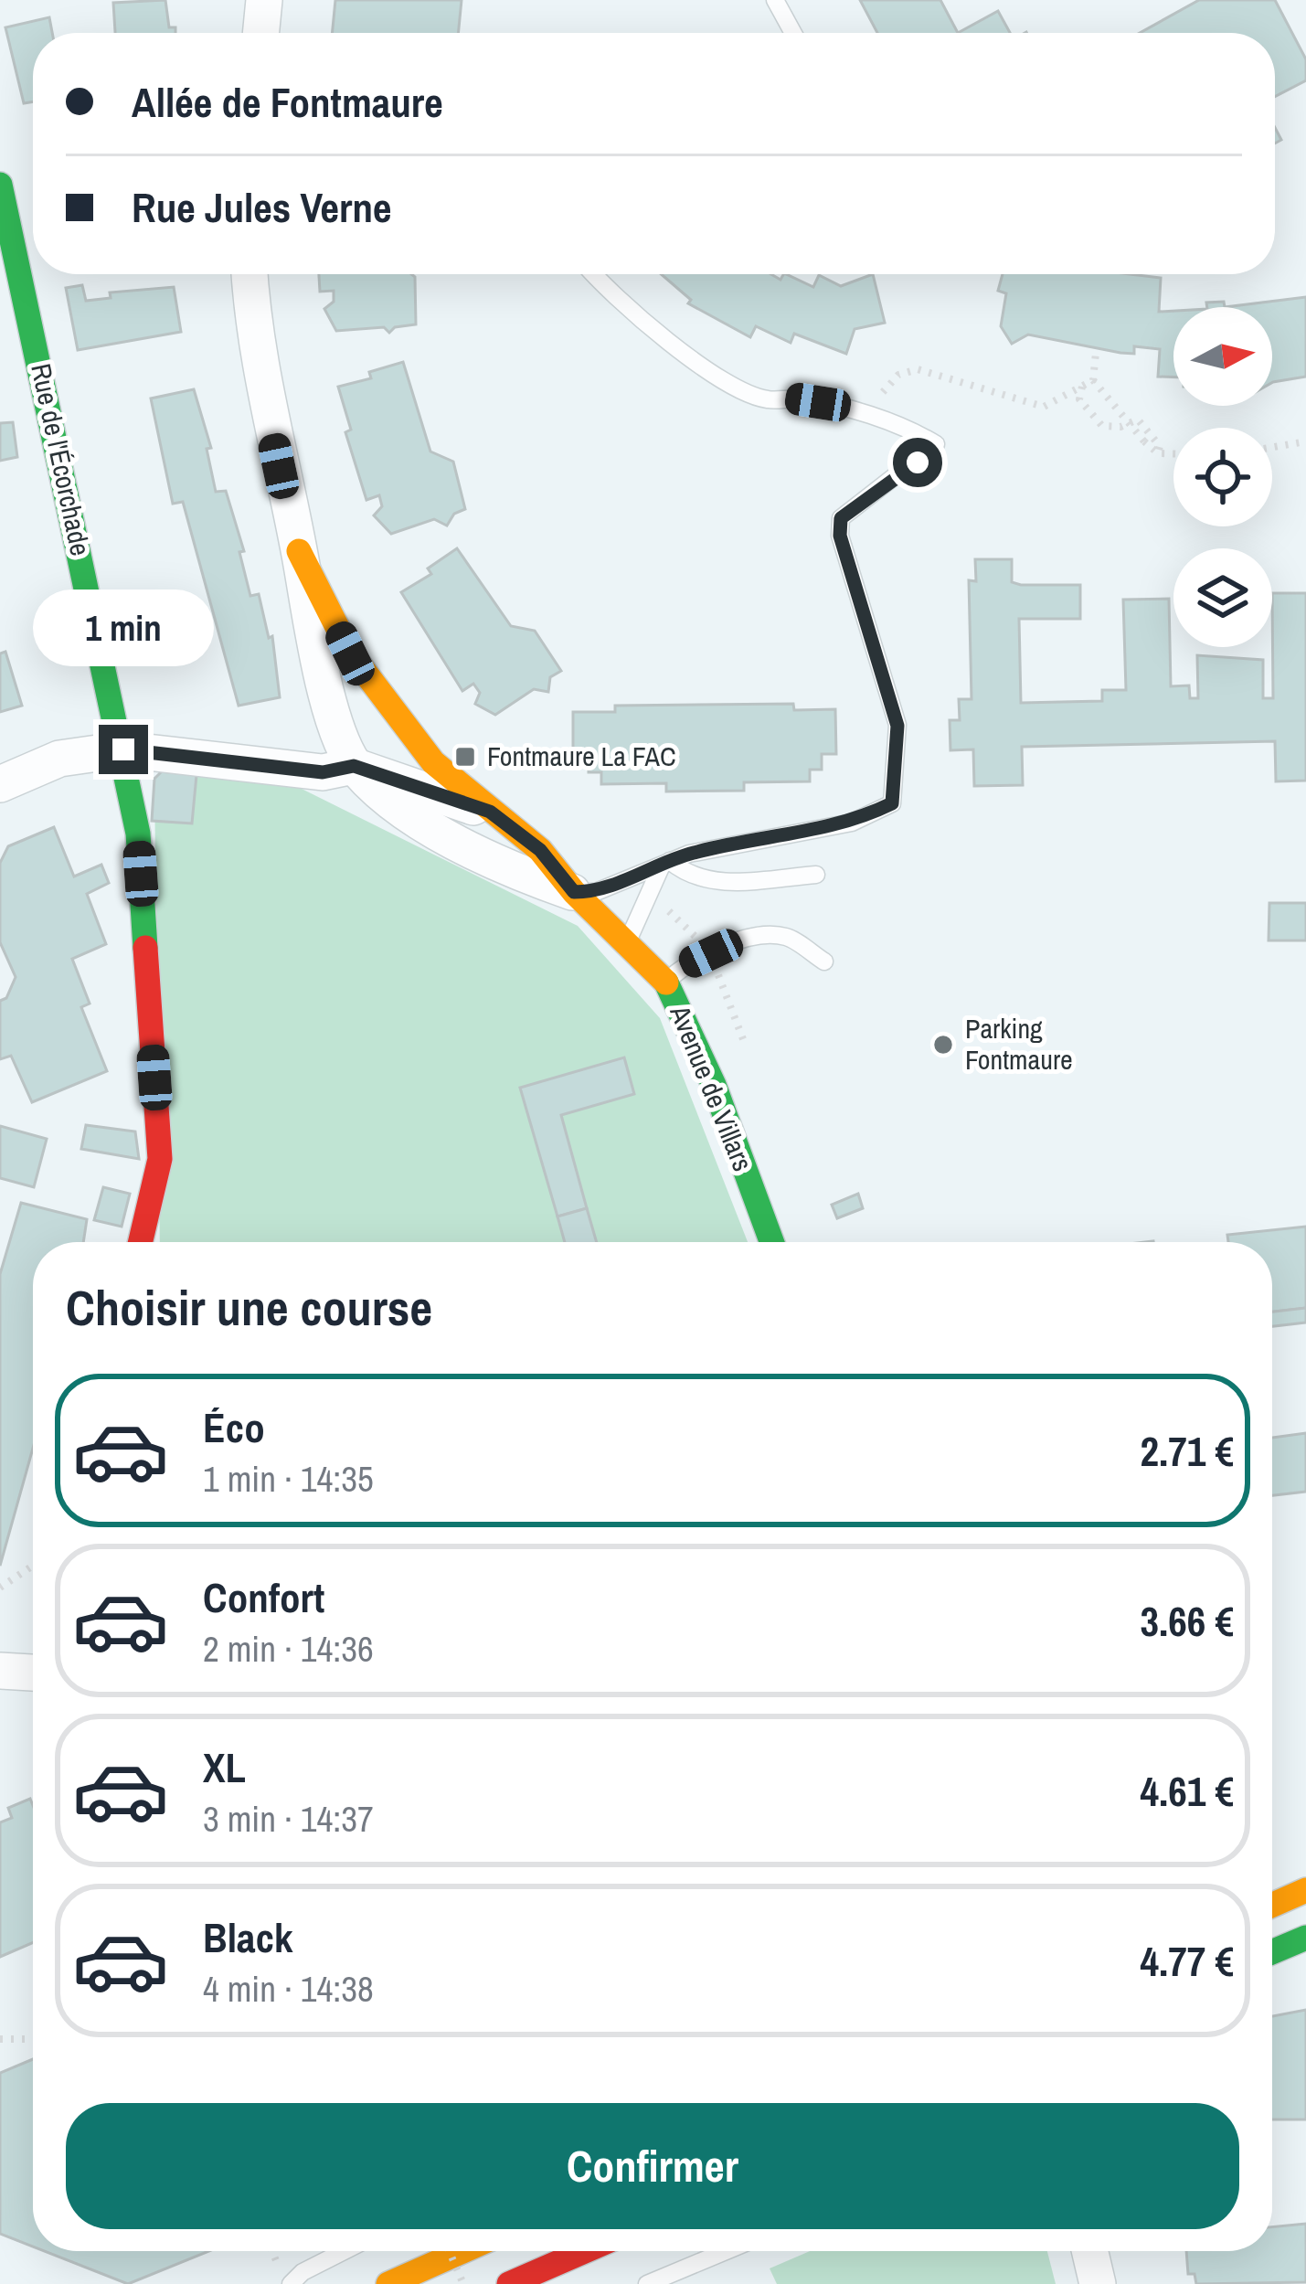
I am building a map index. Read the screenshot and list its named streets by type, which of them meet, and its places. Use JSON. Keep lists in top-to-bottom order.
{
  "streets": {
    "street": ["Rue de l'Écorchade", "Avenue de Villars"]
  },
  "places": {
    "transit": ["Fontmaure La FAC"],
    "other": ["Parking Fontmaure"]
  },
  "north": "right",
  "page": {
    "banner": ["Allée de Fontmaure", "Rue Jules Verne"],
    "bubble": "1 min",
    "heading": "Choisir une course",
    "list": [
      {
        "name": "Éco",
        "note": "1 min · 14:35",
        "value": "2.71 €"
      },
      {
        "name": "Confort",
        "note": "2 min · 14:36",
        "value": "3.66 €"
      },
      {
        "name": "XL",
        "note": "3 min · 14:37",
        "value": "4.61 €"
      },
      {
        "name": "Black",
        "note": "4 min · 14:38",
        "value": "4.77 €"
      }
    ],
    "buttons": "Confirmer"
  }
}
